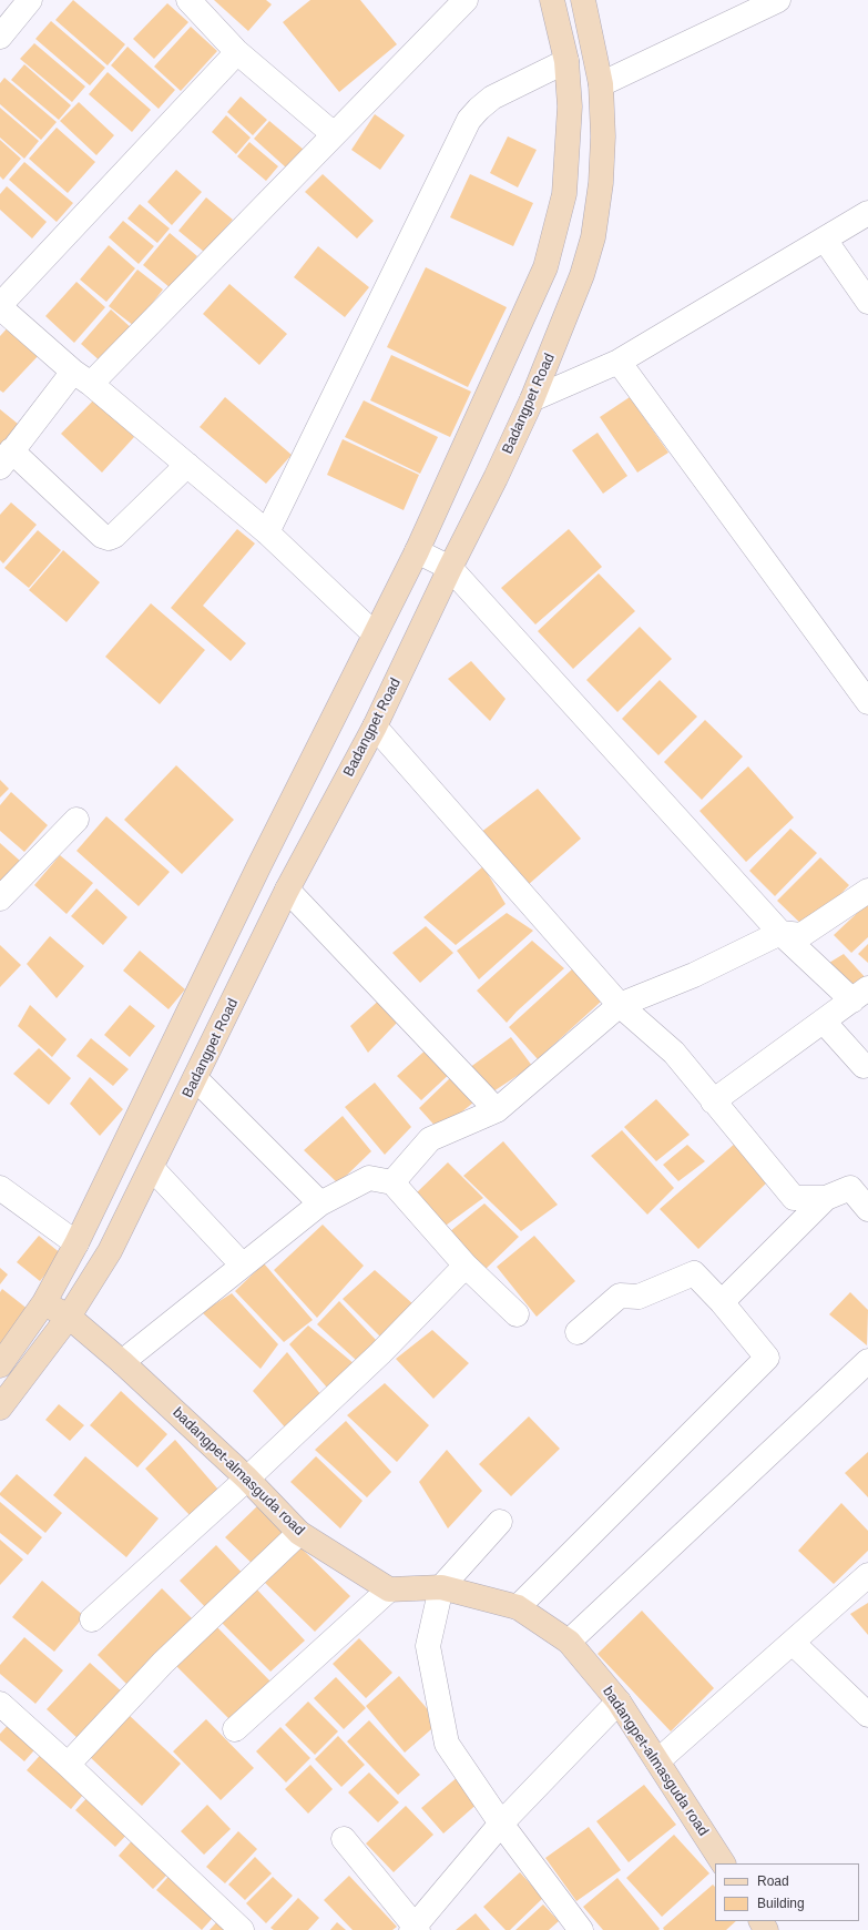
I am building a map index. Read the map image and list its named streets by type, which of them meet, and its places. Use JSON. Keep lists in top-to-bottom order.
{
  "streets": {
    "main road": ["Badangpet Road", "badangpet-almasguda road"]
  },
  "crossings": [
    ["Badangpet Road", "badangpet-almasguda road"]
  ],
  "legend": ["Road", "Building"]
}
